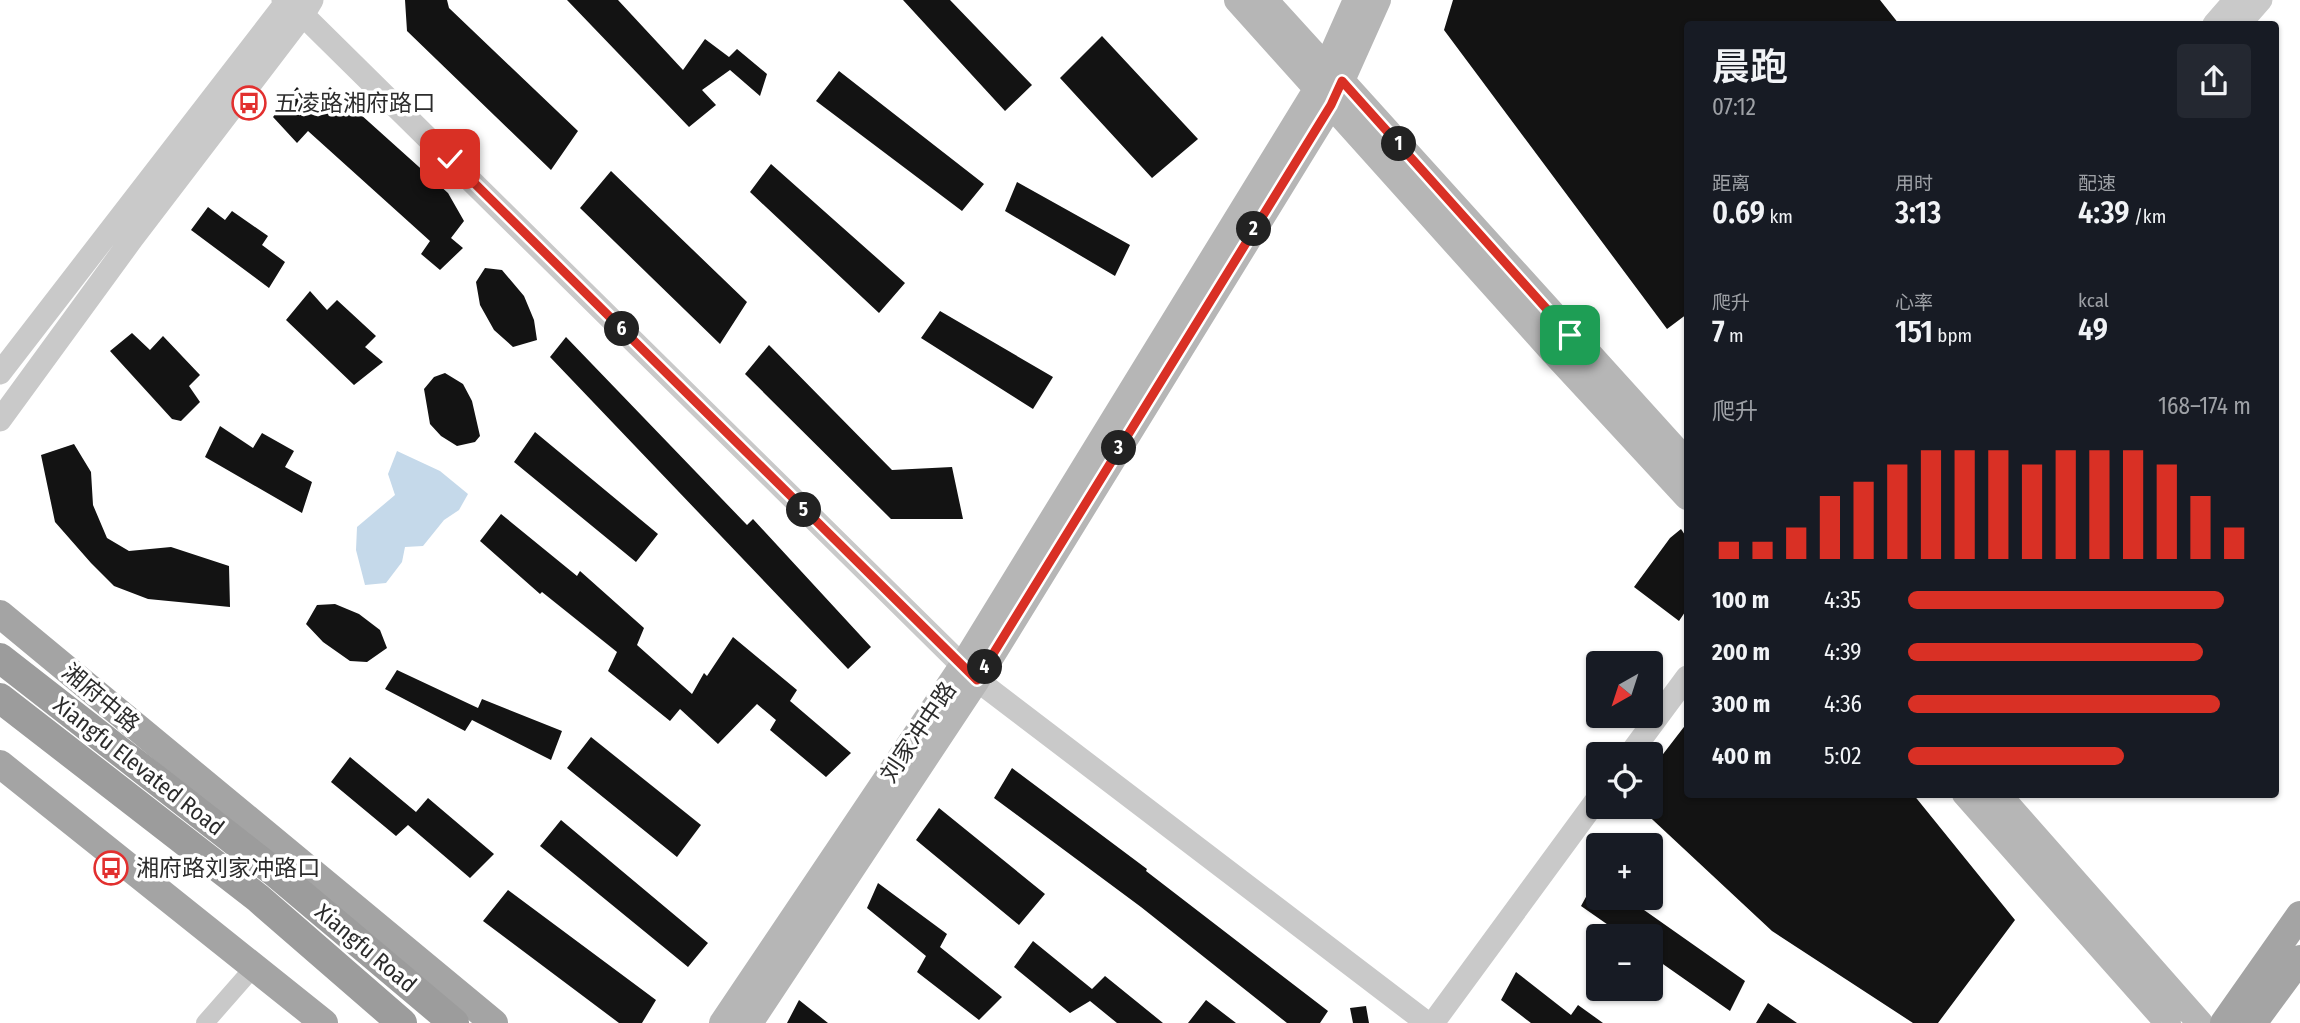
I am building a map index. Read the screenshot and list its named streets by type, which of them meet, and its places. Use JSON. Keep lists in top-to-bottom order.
{
  "streets": {
    "highway": ["Xiangfu Elevated Road", "Xiangfu Road"],
    "main road": ["湘府中路", "刘家冲中路"]
  },
  "crossings": [
    ["Xiangfu Elevated Road", "Xiangfu Road"]
  ],
  "places": {
    "bus stop": ["五凌路湘府路口", "湘府路刘家冲路口"]
  },
  "north": "bottom left",
  "page": {
    "heading": ["晨跑", "07:12"],
    "pins": [
      "1",
      "2",
      "6",
      "3",
      "5",
      "4"
    ],
    "stats": [
      ["距离", "0.69 km"],
      ["用时", "3:13"],
      ["配速", "4:39 /km"],
      ["爬升", "7 m"],
      ["心率", "151 bpm"],
      ["kcal", "49"]
    ],
    "chart": ["爬升", "168–174 m"],
    "list": [
      {
        "name": "100 m",
        "note": "4:35"
      },
      {
        "name": "200 m",
        "note": "4:39"
      },
      {
        "name": "300 m",
        "note": "4:36"
      },
      {
        "name": "400 m",
        "note": "5:02"
      }
    ],
    "map_buttons": ["+", "−"]
  }
}
